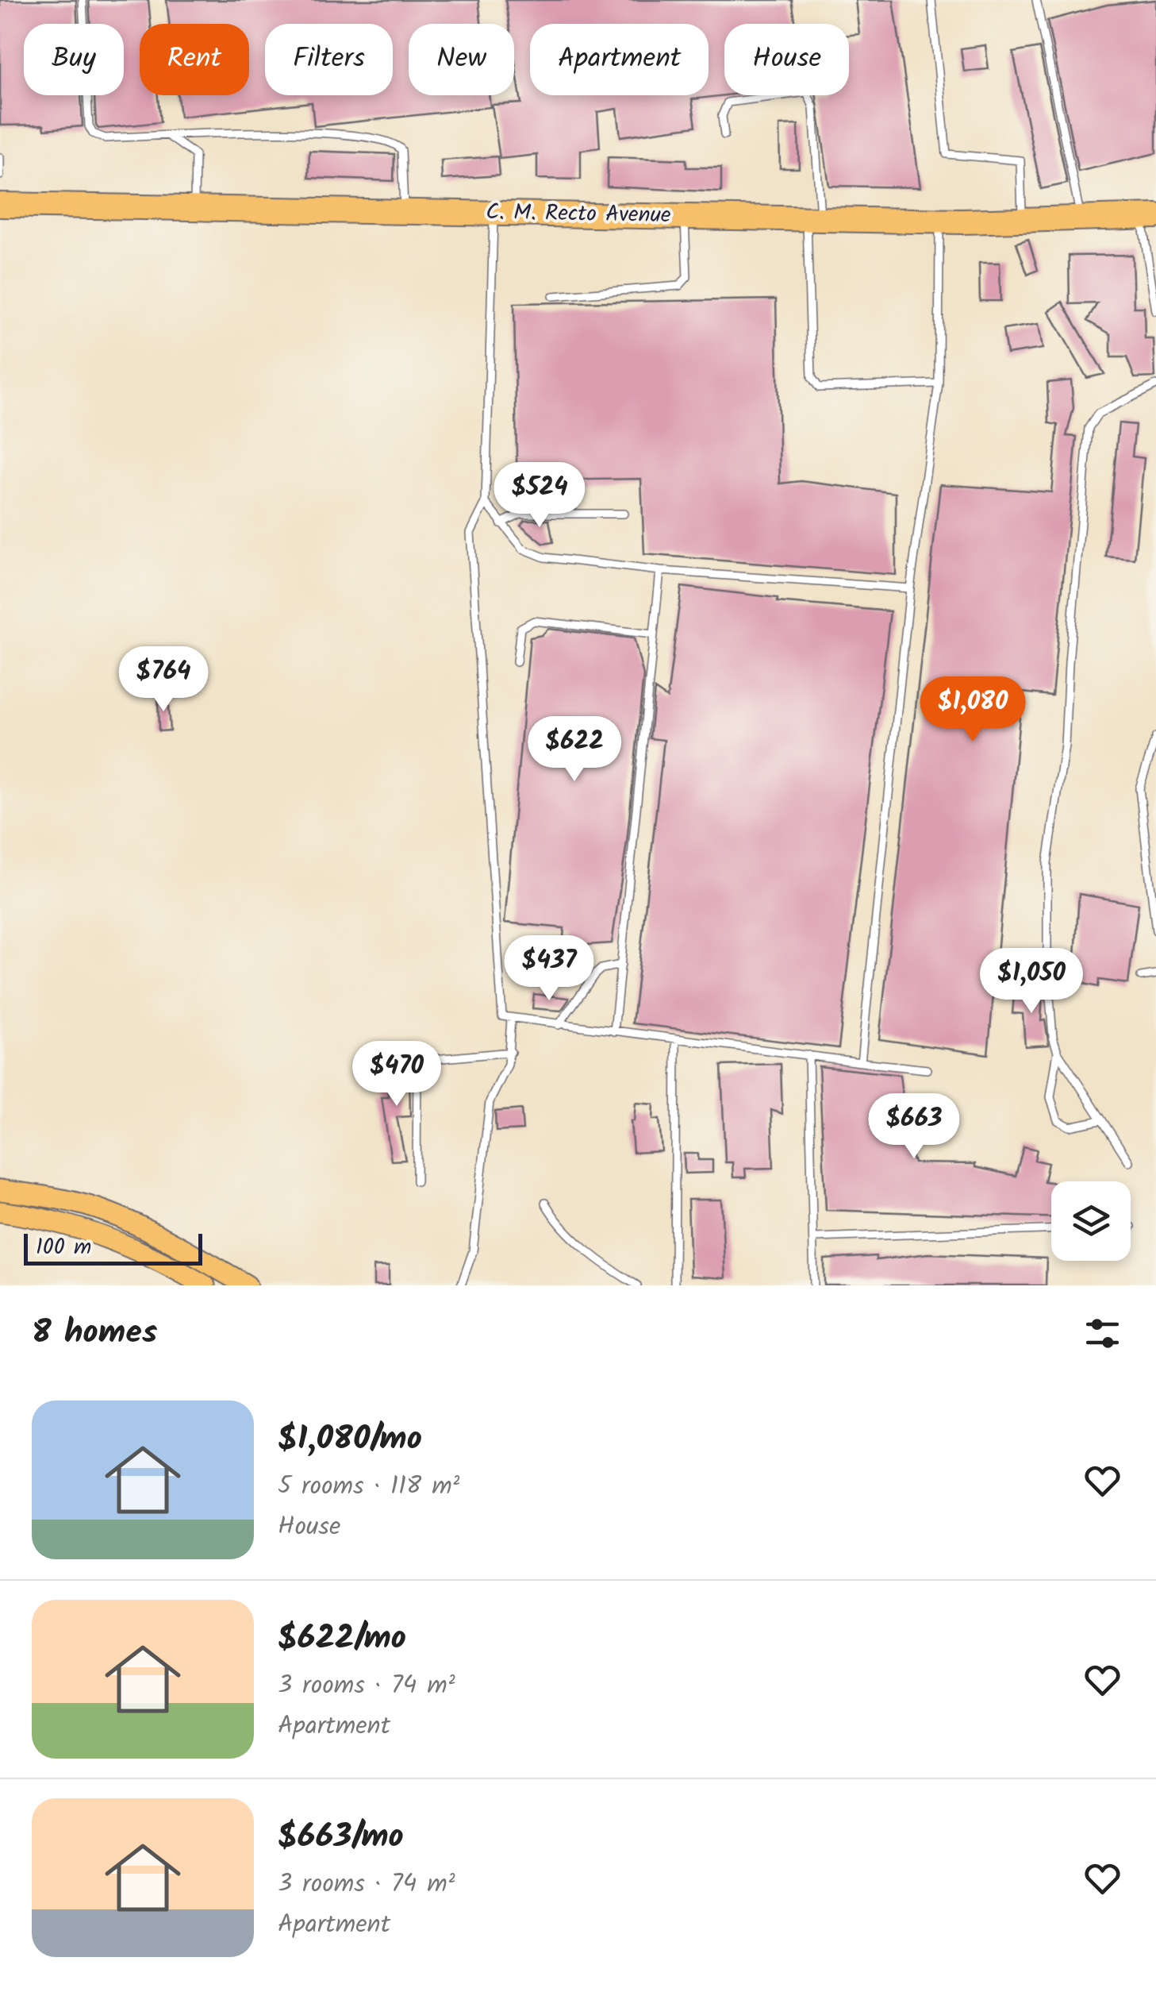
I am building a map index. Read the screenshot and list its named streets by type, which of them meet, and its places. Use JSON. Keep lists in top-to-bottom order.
{
  "streets": {
    "highway": ["C. M. Recto Avenue"]
  },
  "scale_bar": "100 m",
  "page": {
    "chip": [
      "Buy",
      "Rent",
      "Filters",
      "New",
      "Apartment",
      "House"
    ],
    "price": [
      "$524",
      "$764",
      "$1,080",
      "$622",
      "$437",
      "$1,050",
      "$470",
      "$663"
    ],
    "scale": "100 m",
    "heading": "8 homes",
    "list": [
      {
        "name": "$1,080/mo",
        "note": "5 rooms · 118 m² · House"
      },
      {
        "name": "$622/mo",
        "note": "3 rooms · 74 m² · Apartment"
      },
      {
        "name": "$663/mo",
        "note": "3 rooms · 74 m² · Apartment"
      }
    ]
  }
}
